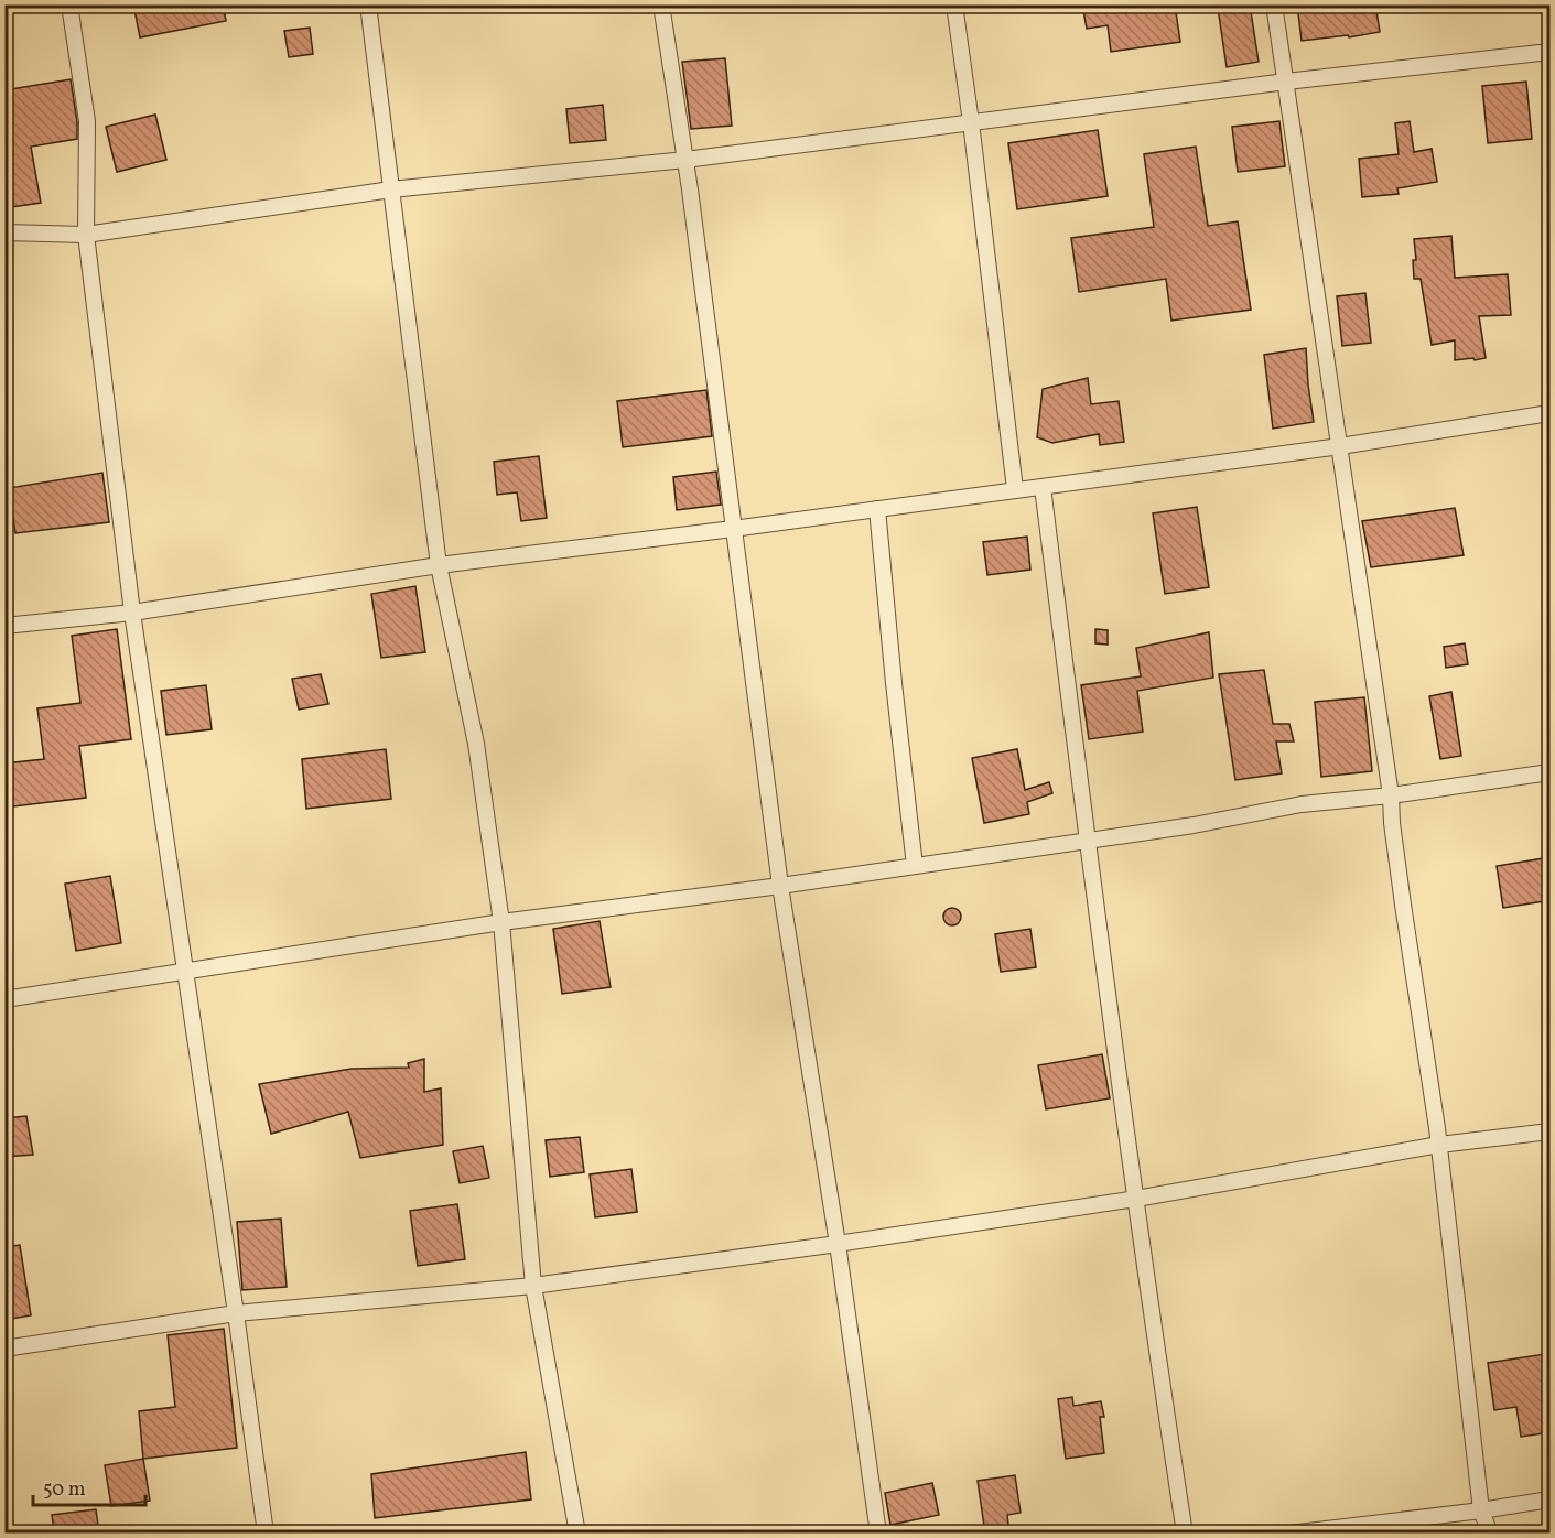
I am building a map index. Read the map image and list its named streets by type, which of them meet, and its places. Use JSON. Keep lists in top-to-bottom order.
{
  "scale_bar": "50 m"
}
